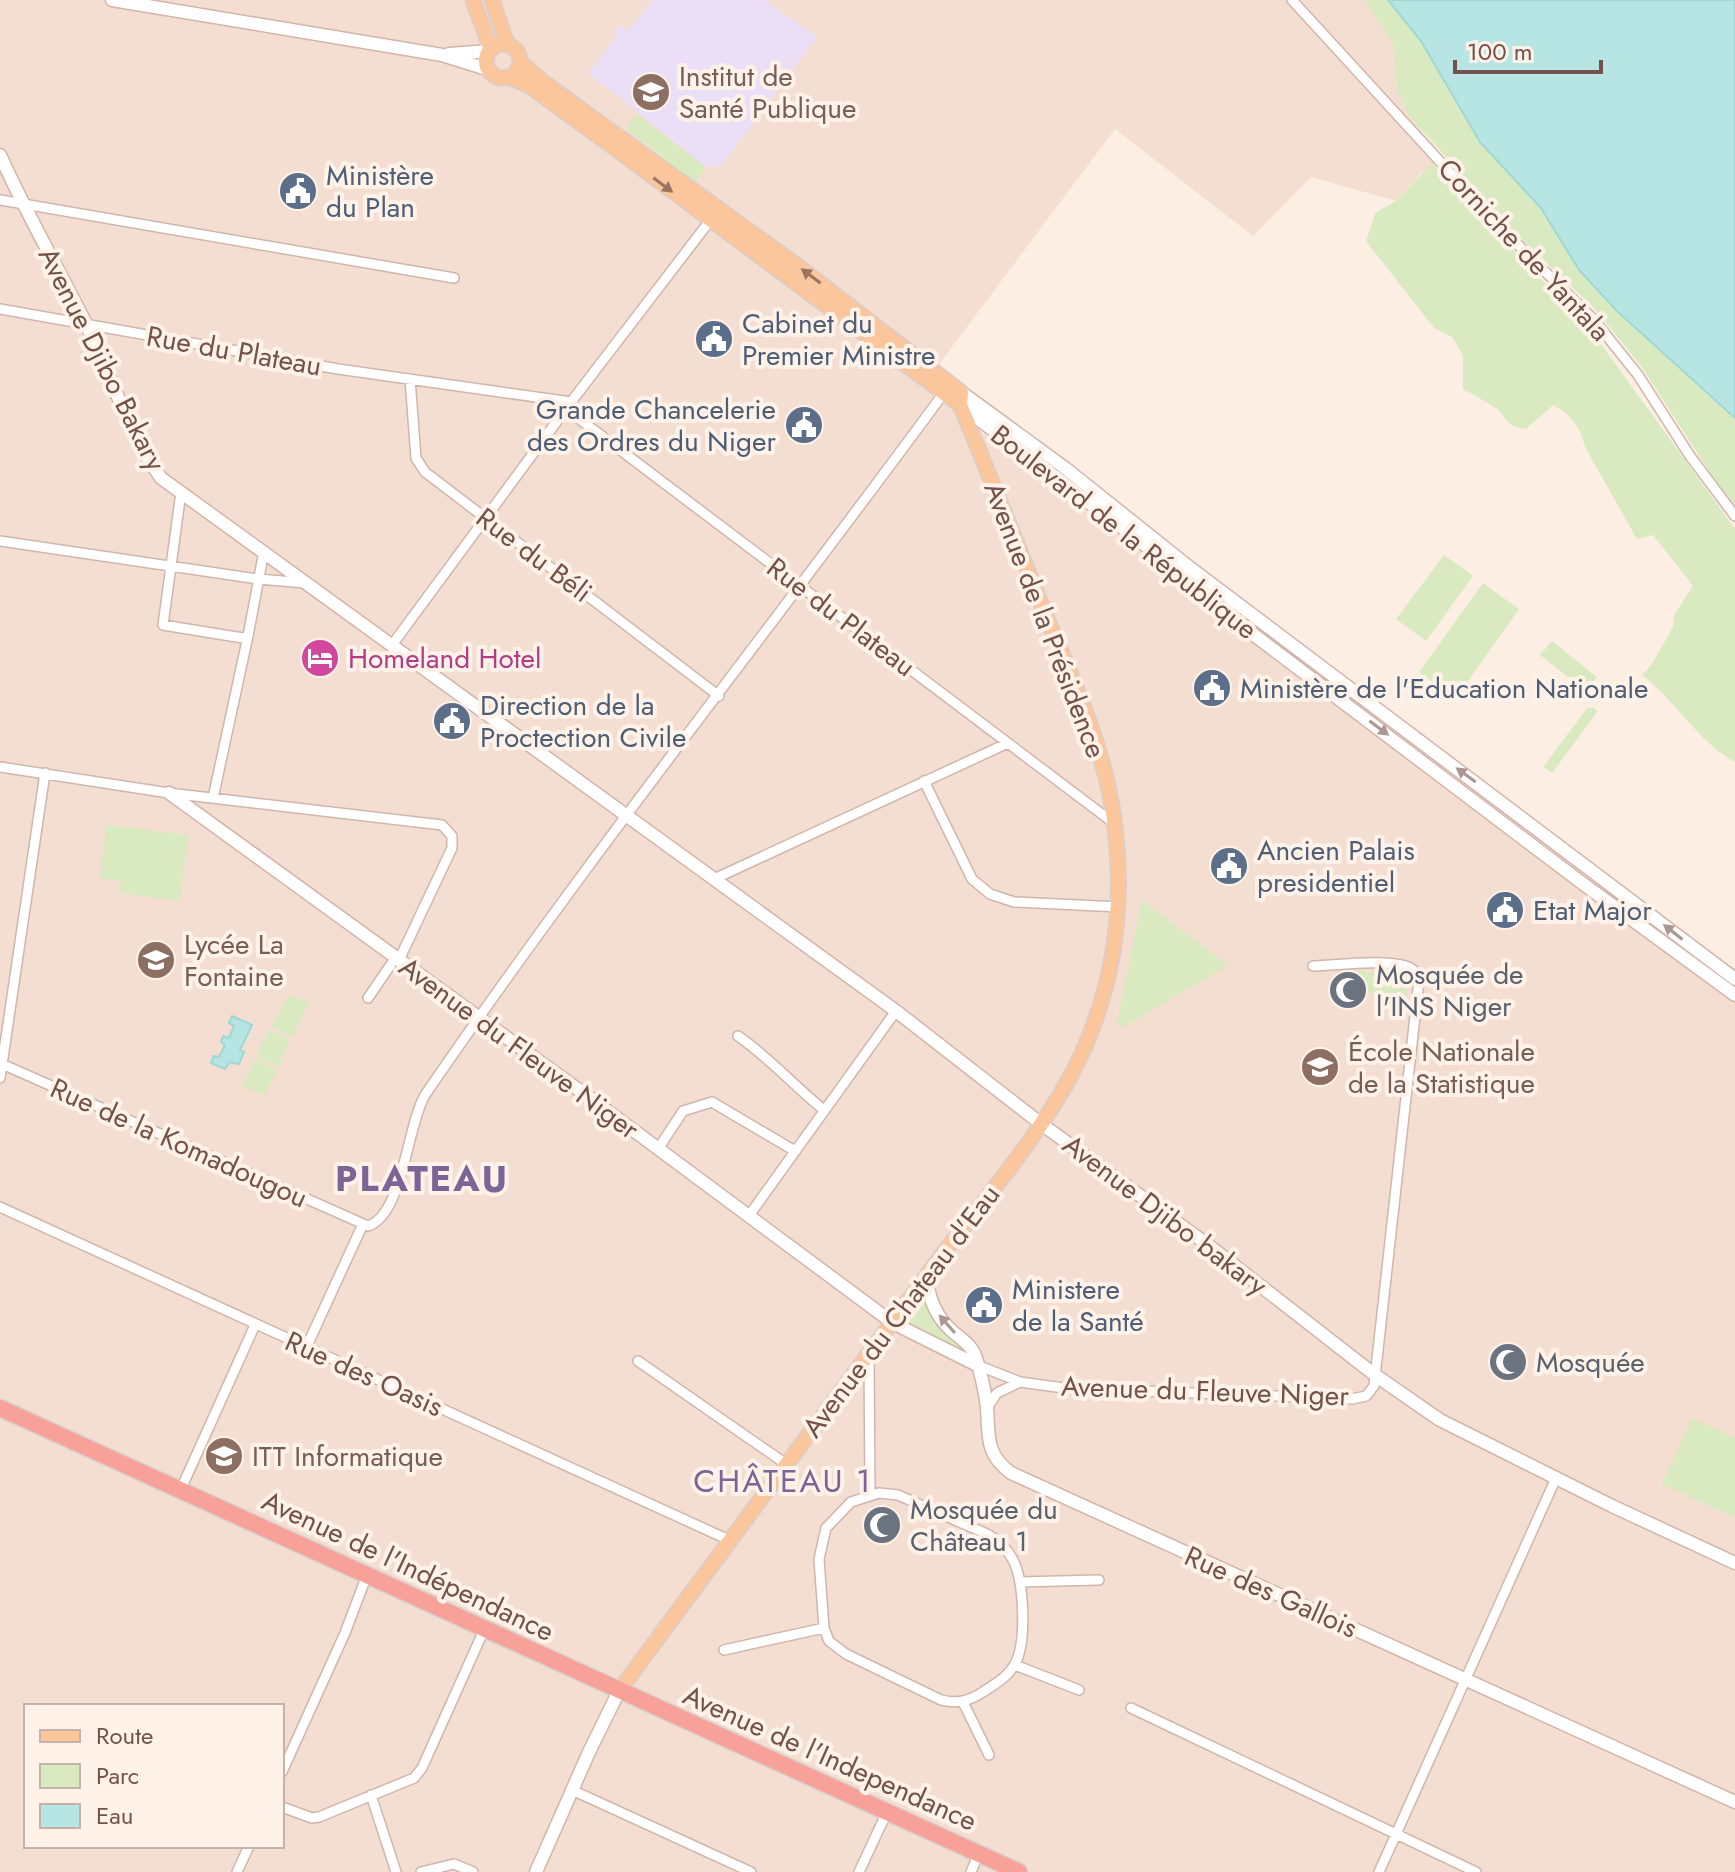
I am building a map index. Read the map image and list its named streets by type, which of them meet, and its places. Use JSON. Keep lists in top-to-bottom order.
{
  "streets": {
    "highway": ["Avenue de l'Indépendance", "Avenue de l'Independance"],
    "main road": ["Boulevard de la République", "Avenue de la Présidence", "Avenue du Chateau d'Eau"],
    "street": [
      "Corniche de Yantala",
      "Rue du Plateau",
      "Avenue Djibo Bakary",
      "Rue du Béli",
      "Avenue du Fleuve Niger",
      "Rue de la Komadougou",
      "Avenue Djibo bakary",
      "Rue des Oasis",
      "Rue des Gallois"
    ]
  },
  "crossings": [
    ["Rue du Plateau", "Avenue Djibo Bakary"],
    ["Rue du Plateau", "Rue du Béli"],
    ["Rue du Plateau", "Avenue de la Présidence"],
    ["Avenue Djibo Bakary", "Avenue Djibo bakary"],
    ["Boulevard de la République", "Avenue de la Présidence"],
    ["Avenue de la Présidence", "Avenue Djibo bakary"],
    ["Avenue de la Présidence", "Avenue du Chateau d'Eau"],
    ["Avenue du Fleuve Niger", "Avenue Djibo bakary"],
    ["Avenue du Fleuve Niger", "Avenue du Chateau d'Eau"],
    ["Avenue du Fleuve Niger", "Rue des Gallois"],
    ["Avenue Djibo bakary", "Avenue du Chateau d'Eau"],
    ["Avenue du Chateau d'Eau", "Rue des Oasis"],
    ["Avenue du Chateau d'Eau", "Avenue de l'Indépendance"],
    ["Avenue du Chateau d'Eau", "Rue des Gallois"],
    ["Avenue du Chateau d'Eau", "Avenue de l'Independance"],
    ["Avenue de l'Indépendance", "Avenue de l'Independance"]
  ],
  "districts": ["PLATEAU", "CHÂTEAU 1"],
  "places": {
    "school or university": [
      "Institut de Santé Publique",
      "Lycée La Fontaine",
      "École Nationale de la Statistique",
      "ITT Informatique"
    ],
    "public building": [
      "Ministère du Plan",
      "Cabinet du Premier Ministre",
      "Grande Chancelerie des Ordres du Niger",
      "Ministère de l'Education Nationale",
      "Direction de la Proctection Civile",
      "Ancien Palais presidentiel",
      "Etat Major",
      "Ministere de la Santé"
    ],
    "hotel": ["Homeland Hotel"],
    "mosque": ["Mosquée de l'INS Niger", "Mosquée", "Mosquée du Château 1"]
  },
  "legend": ["Route", "Parc", "Eau"],
  "scale_bar": "100 m"
}
